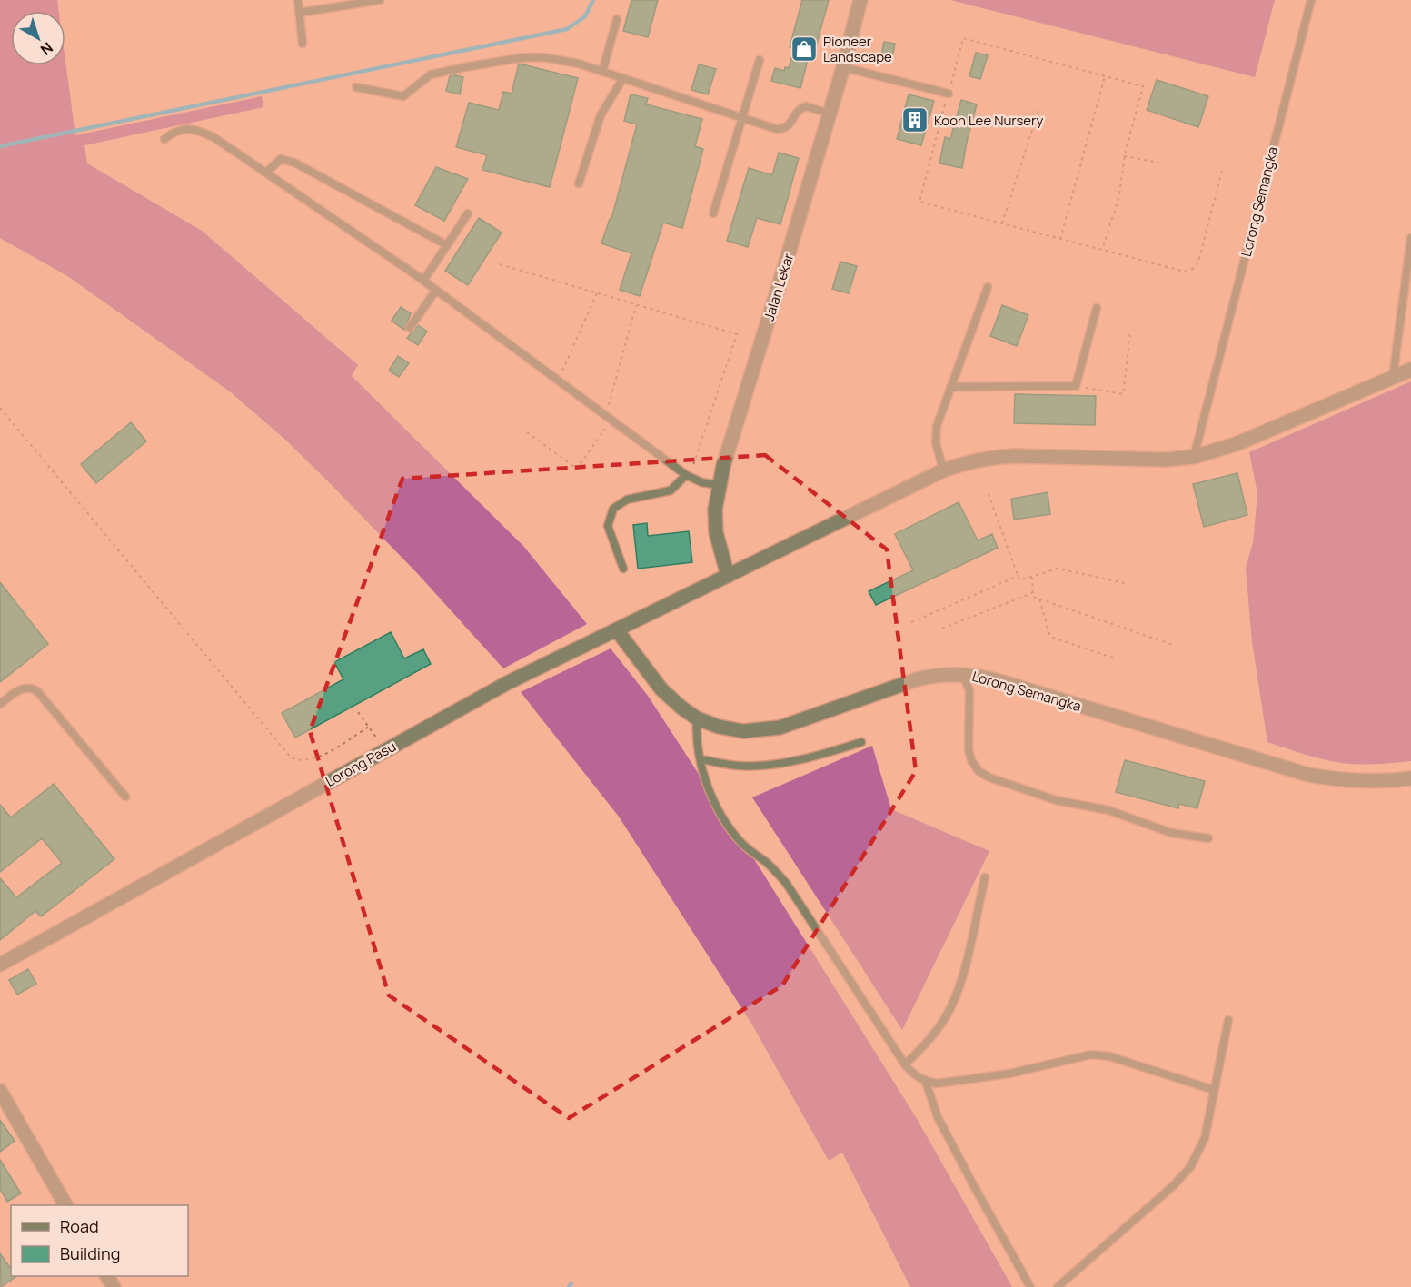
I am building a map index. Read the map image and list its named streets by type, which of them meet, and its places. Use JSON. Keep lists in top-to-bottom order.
{
  "streets": {
    "street": ["Lorong Semangka", "Jalan Lekar", "Lorong Pasu"]
  },
  "crossings": [
    ["Lorong Semangka", "Lorong Pasu"],
    ["Jalan Lekar", "Lorong Pasu"]
  ],
  "places": {
    "shop": ["Pioneer Landscape"],
    "building": ["Koon Lee Nursery"]
  },
  "legend": ["Road", "Building"],
  "north": "bottom right"
}
